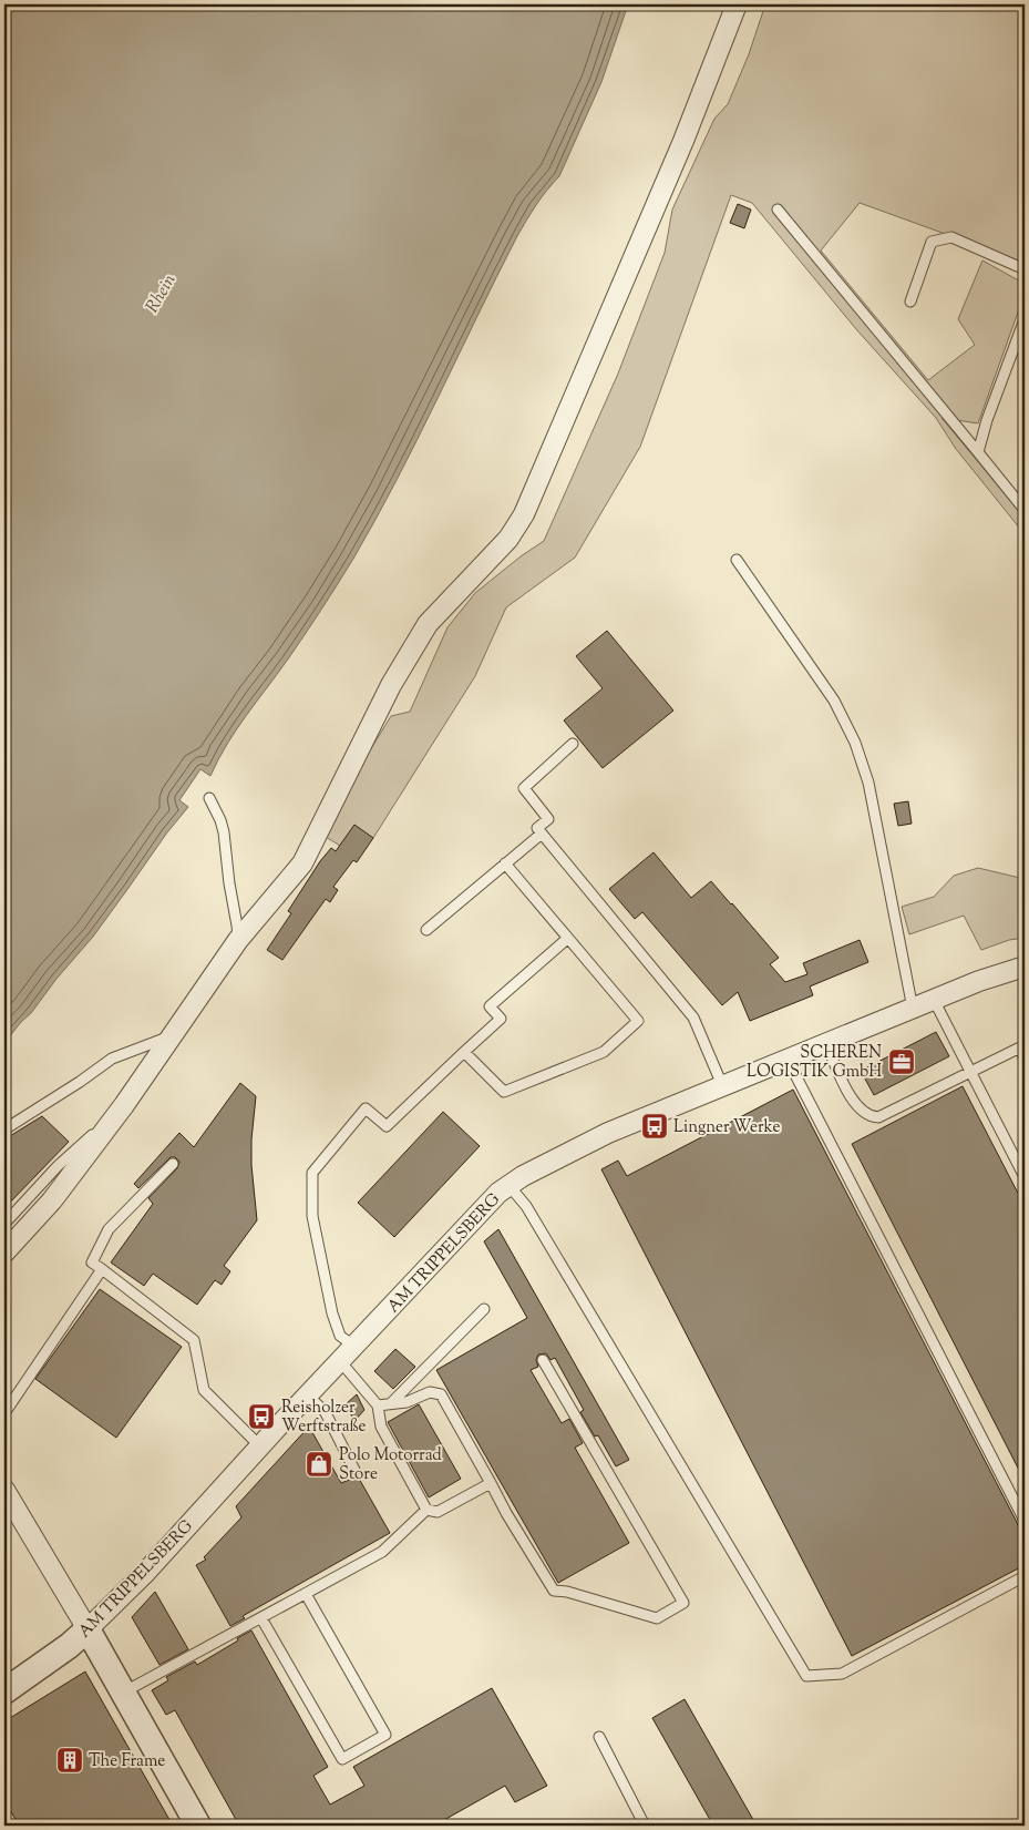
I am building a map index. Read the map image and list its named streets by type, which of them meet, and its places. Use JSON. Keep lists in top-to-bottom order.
{
  "streets": {
    "street": ["AM TRIPPELSBERG"]
  },
  "water": ["Rhein"],
  "places": {
    "office": ["SCHEREN LOGISTIK GmbH"],
    "bus stop": ["Lingner Werke", "Reisholzer Werftstraße"],
    "shop": ["Polo Motorrad Store"],
    "building": ["The Frame"]
  }
}
